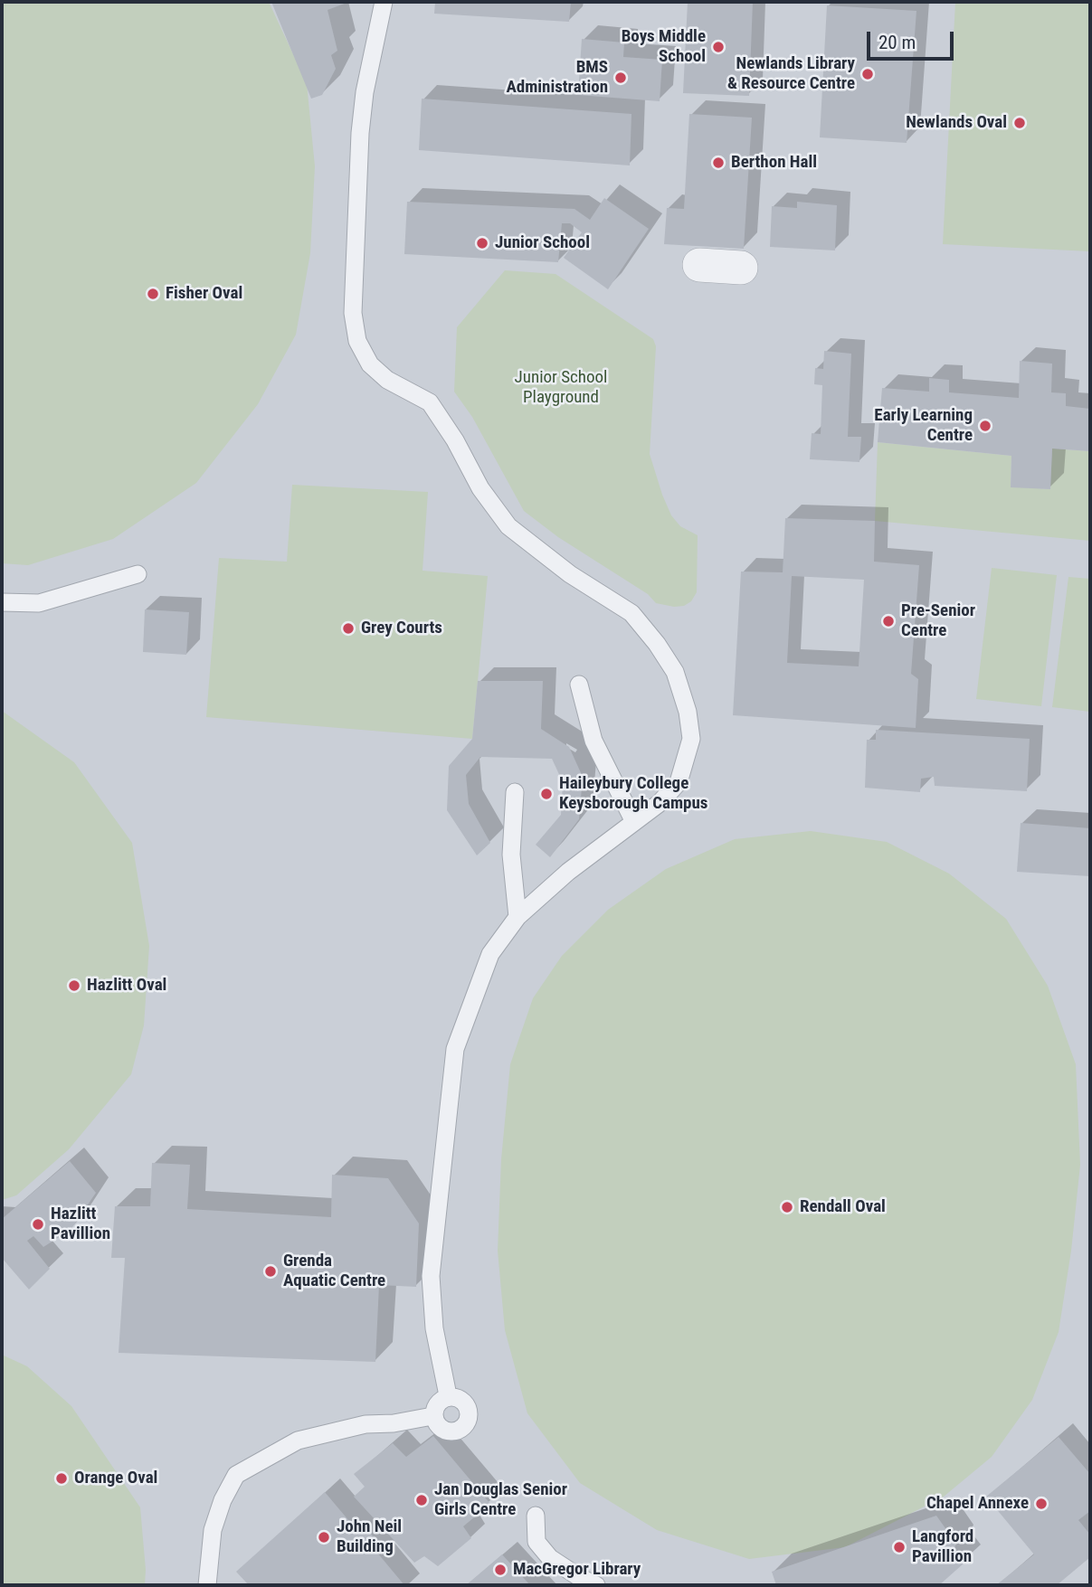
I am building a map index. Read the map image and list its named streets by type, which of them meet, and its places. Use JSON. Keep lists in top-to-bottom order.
{
  "parks": ["Junior School Playground"],
  "places": [
    "Boys Middle School",
    "Newlands Library & Resource Centre",
    "BMS Administration",
    "Newlands Oval",
    "Berthon Hall",
    "Junior School",
    "Fisher Oval",
    "Early Learning Centre",
    "Pre-Senior Centre",
    "Grey Courts",
    "Haileybury College Keysborough Campus",
    "Hazlitt Oval",
    "Rendall Oval",
    "Hazlitt Pavillion",
    "Grenda Aquatic Centre",
    "Orange Oval",
    "Jan Douglas Senior Girls Centre",
    "Chapel Annexe",
    "John Neil Building",
    "Langford Pavillion",
    "MacGregor Library"
  ],
  "scale_bar": "20 m"
}
